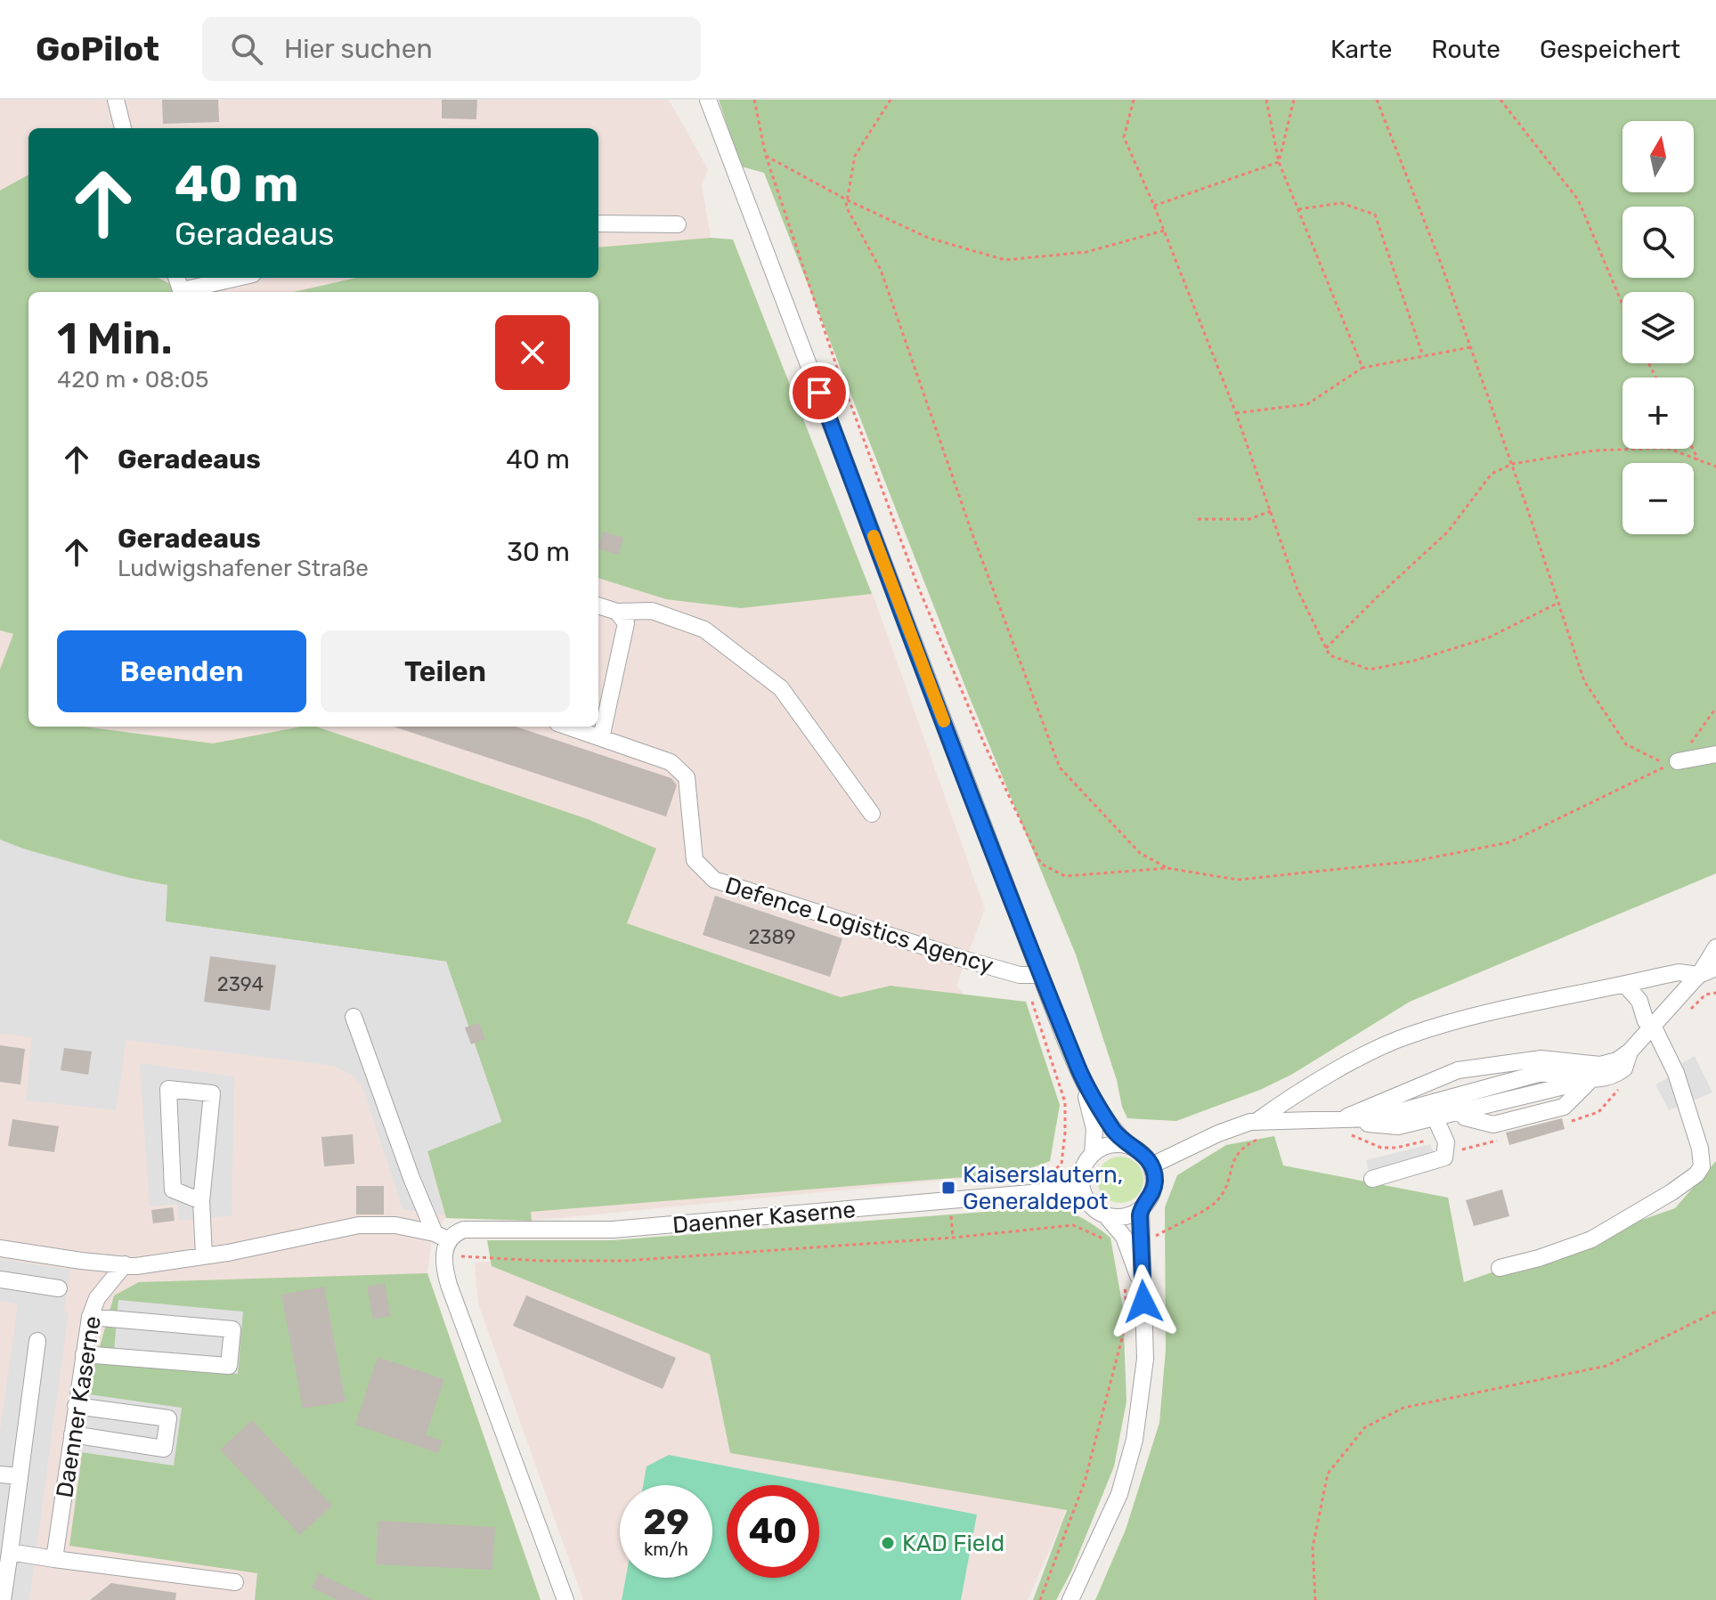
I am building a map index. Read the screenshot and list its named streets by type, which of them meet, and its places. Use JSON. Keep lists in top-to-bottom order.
{
  "streets": {
    "street": ["Defence Logistics Agency", "Daenner Kaserne"]
  },
  "places": {
    "transit": ["Kaiserslautern, Generaldepot"],
    "other": ["KAD Field"]
  },
  "house_numbers": ["2389", "2394"],
  "north": "top",
  "page": {
    "header": "GoPilot",
    "search": "Hier suchen",
    "nav": ["Karte", "Route", "Gespeichert"],
    "map_buttons": ["+", "−"],
    "turn": ["40 m", "Geradeaus"],
    "heading": ["1 Min.", "420 m · 08:05"],
    "list": [
      {
        "name": "Geradeaus",
        "value": "40 m"
      },
      {
        "name": "Geradeaus",
        "note": "Ludwigshafener Straße",
        "value": "30 m"
      }
    ],
    "buttons": ["Beenden", "Teilen"],
    "speed": "29 km/h",
    "limit": "40"
  }
}
